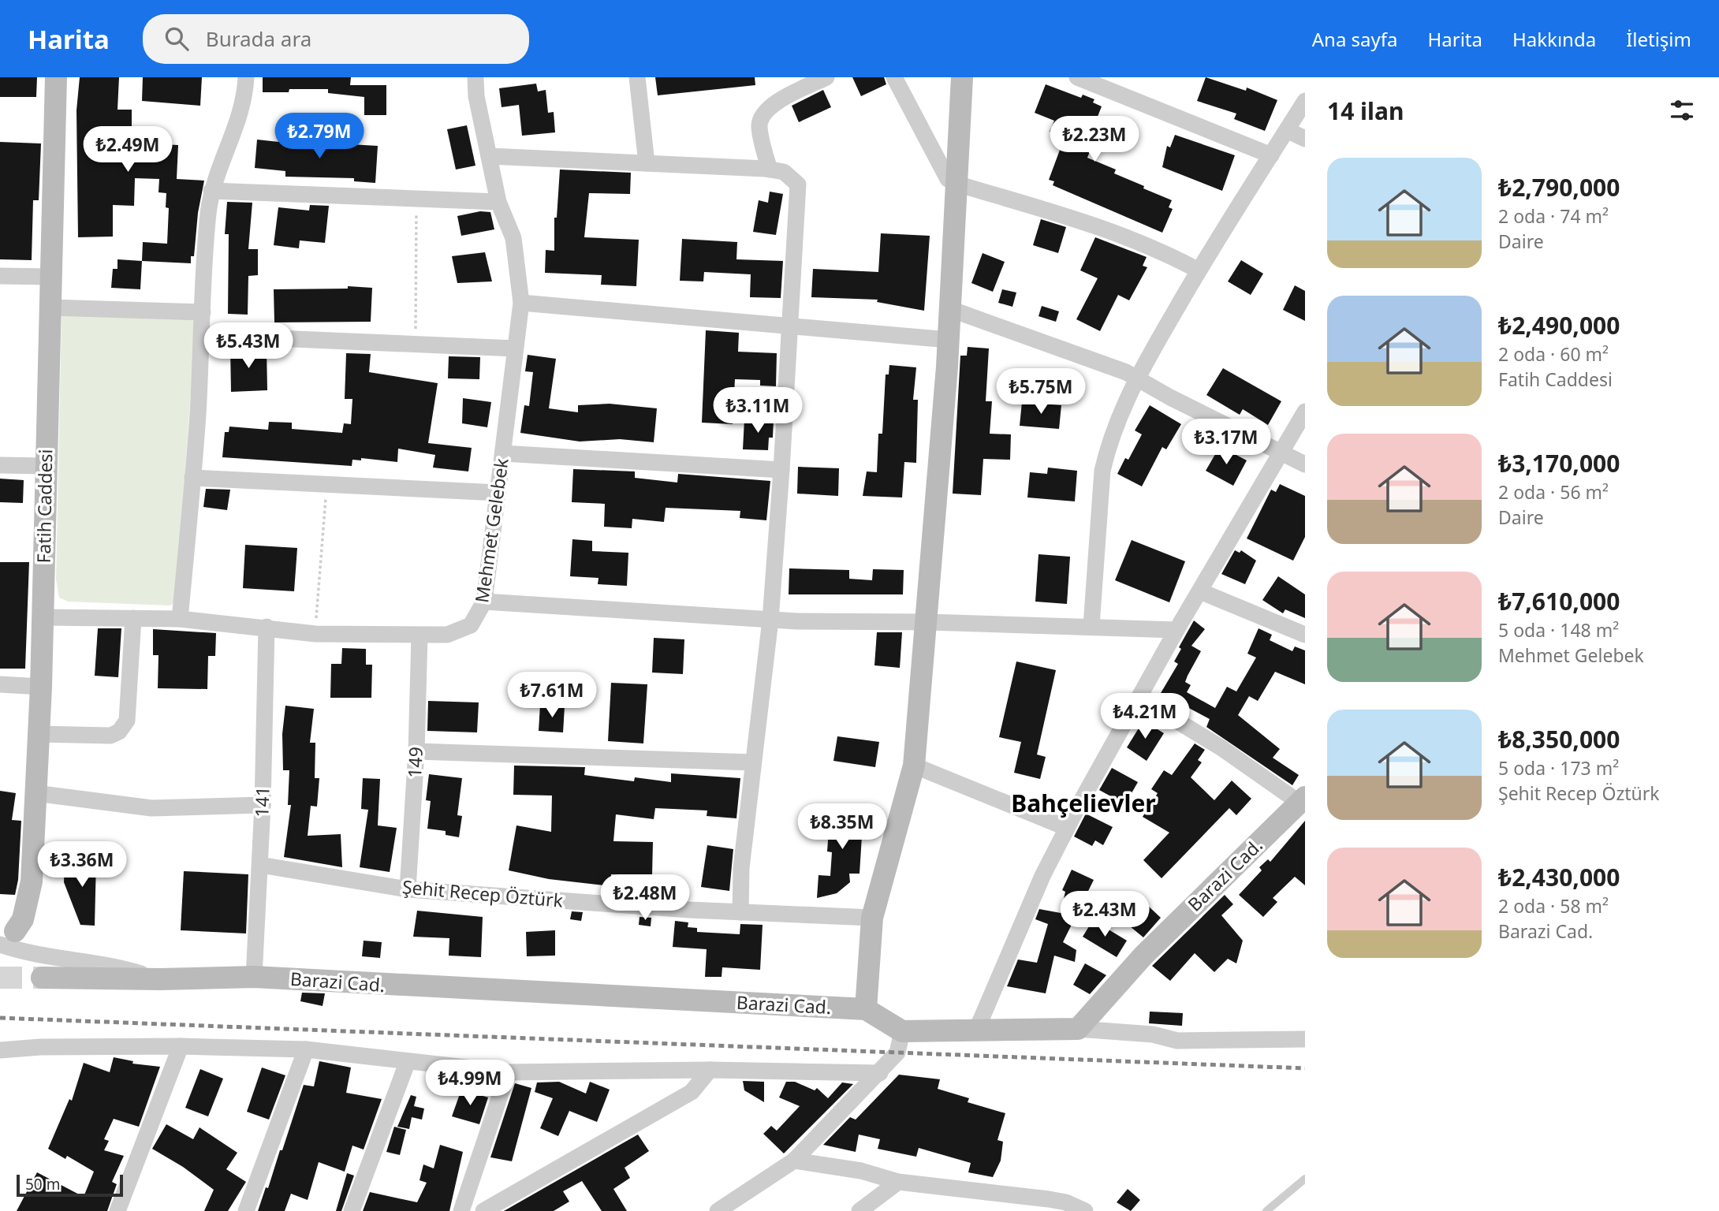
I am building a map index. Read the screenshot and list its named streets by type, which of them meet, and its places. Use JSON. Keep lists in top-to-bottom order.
{
  "streets": {
    "street": [
      "Fatih Caddesi",
      "Mehmet Gelebek",
      "149",
      "141",
      "Barazi Cad.",
      "Şehit Recep Öztürk"
    ]
  },
  "crossings": [
    ["Fatih Caddesi", "Mehmet Gelebek"],
    ["Mehmet Gelebek", "149"],
    ["Mehmet Gelebek", "141"],
    ["149", "Şehit Recep Öztürk"],
    ["141", "Barazi Cad."],
    ["141", "Şehit Recep Öztürk"]
  ],
  "districts": ["Bahçelievler"],
  "scale_bar": "50 m",
  "page": {
    "header": "Harita",
    "search": "Burada ara",
    "nav": [
      "Ana sayfa",
      "Harita",
      "Hakkında",
      "İletişim"
    ],
    "heading": "14 ilan",
    "price": [
      "₺2.79M",
      "₺2.23M",
      "₺2.49M",
      "₺5.43M",
      "₺5.75M",
      "₺3.11M",
      "₺3.17M",
      "₺7.61M",
      "₺4.21M",
      "₺8.35M",
      "₺3.36M",
      "₺2.48M",
      "₺2.43M",
      "₺4.99M"
    ],
    "list": [
      {
        "name": "₺2,790,000",
        "note": "2 oda · 74 m² · Daire"
      },
      {
        "name": "₺2,490,000",
        "note": "2 oda · 60 m² · Fatih Caddesi"
      },
      {
        "name": "₺3,170,000",
        "note": "2 oda · 56 m² · Daire"
      },
      {
        "name": "₺7,610,000",
        "note": "5 oda · 148 m² · Mehmet Gelebek"
      },
      {
        "name": "₺8,350,000",
        "note": "5 oda · 173 m² · Şehit Recep Öztürk"
      },
      {
        "name": "₺2,430,000",
        "note": "2 oda · 58 m² · Barazi Cad."
      }
    ],
    "scale": "50 m"
  }
}
